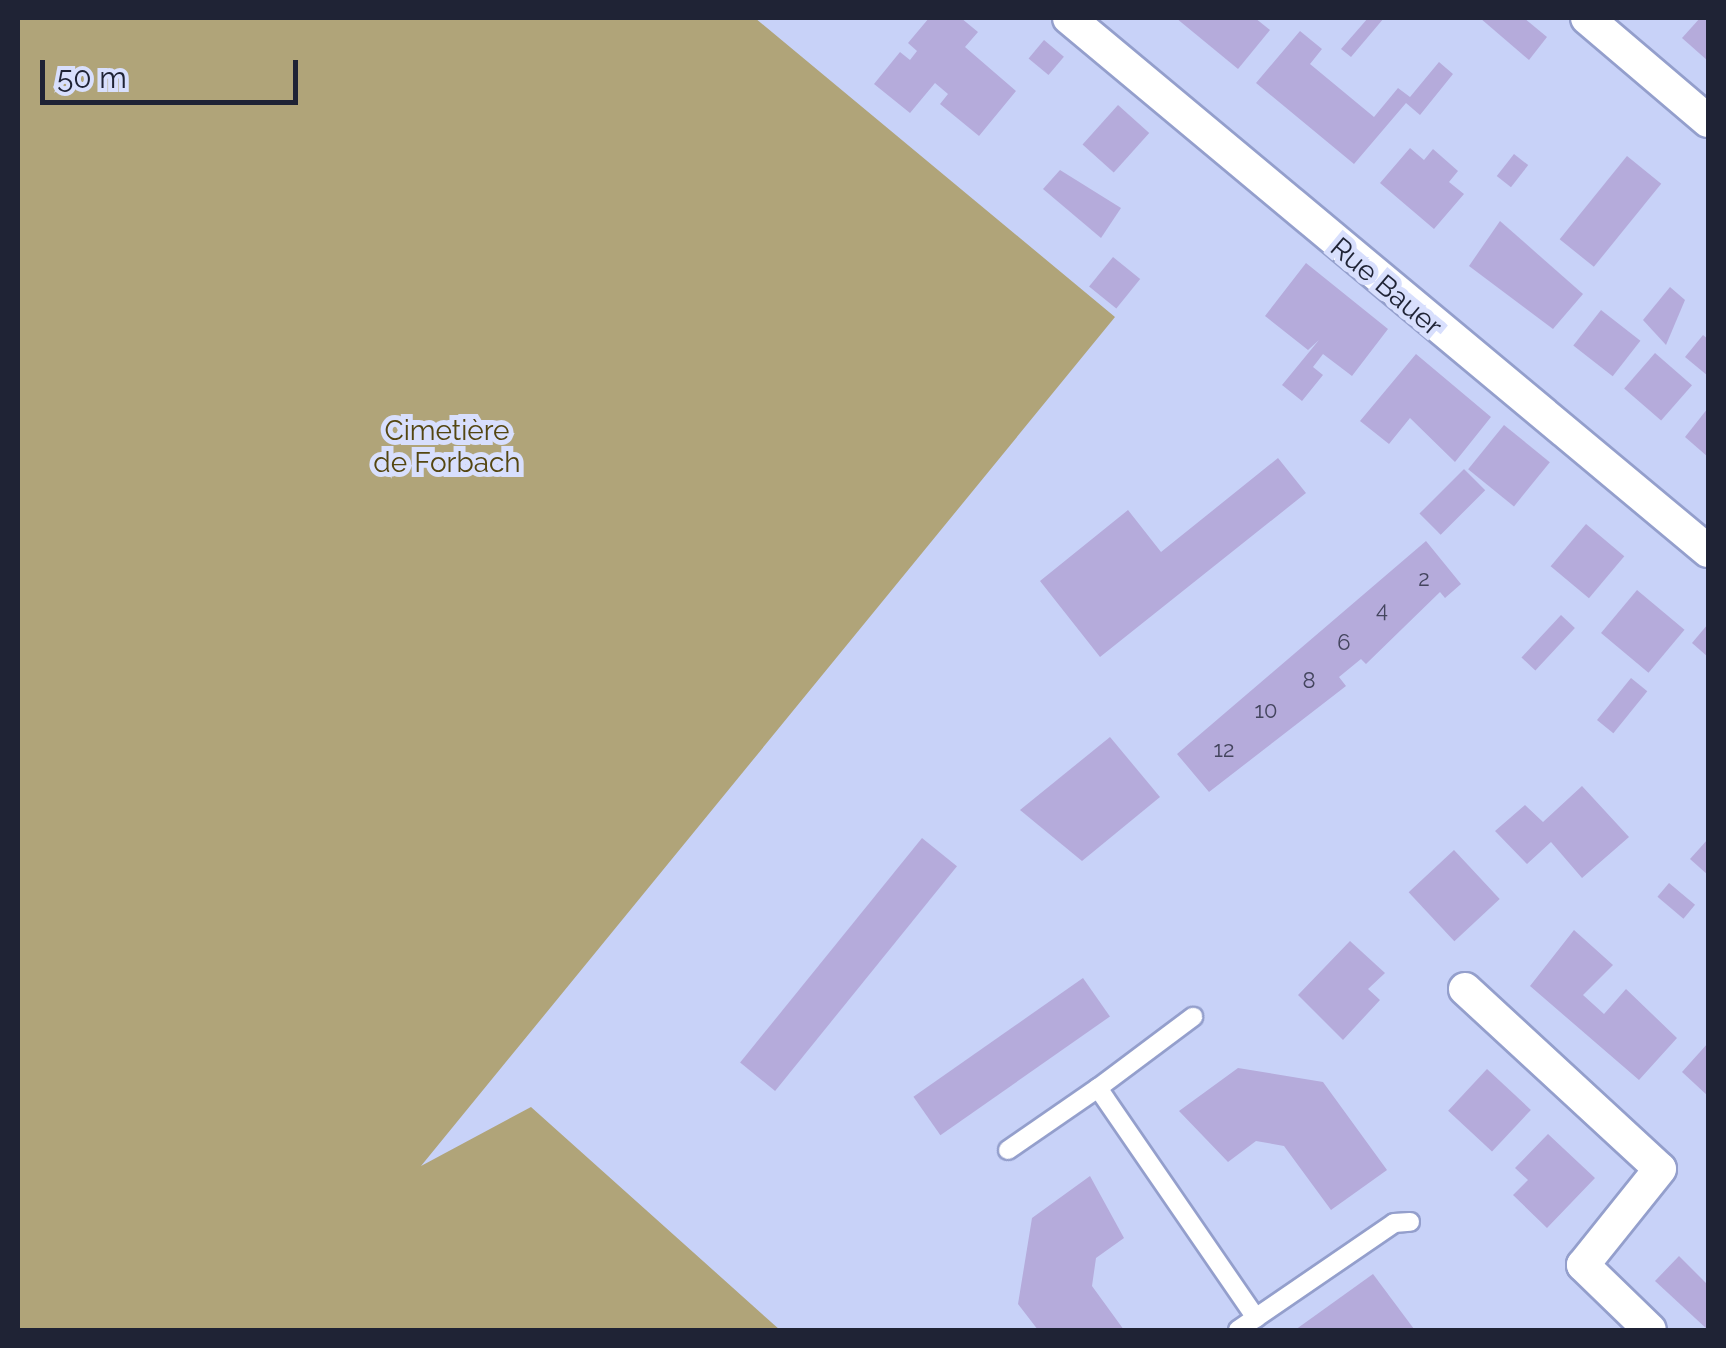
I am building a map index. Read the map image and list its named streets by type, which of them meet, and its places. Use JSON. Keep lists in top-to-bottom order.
{
  "streets": {
    "street": ["Rue Bauer"]
  },
  "parks": ["Cimetière de Forbach"],
  "house_numbers": [
    "2",
    "4",
    "6",
    "8",
    "10",
    "12"
  ],
  "scale_bar": "50 m"
}
